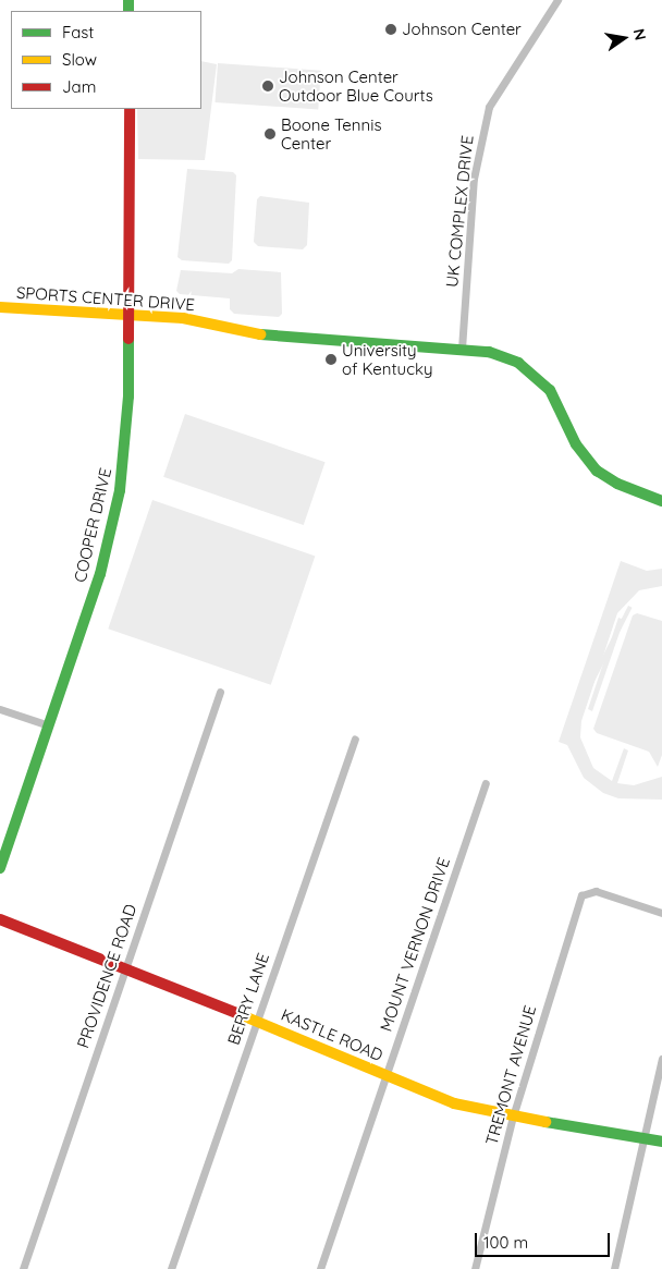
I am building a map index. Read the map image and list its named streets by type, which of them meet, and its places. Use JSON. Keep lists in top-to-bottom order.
{
  "streets": {
    "street": [
      "UK COMPLEX DRIVE",
      "SPORTS CENTER DRIVE",
      "COOPER DRIVE",
      "MOUNT VERNON DRIVE",
      "PROVIDENCE ROAD",
      "BERRY LANE",
      "KASTLE ROAD",
      "TREMONT AVENUE"
    ]
  },
  "crossings": [
    ["UK COMPLEX DRIVE", "SPORTS CENTER DRIVE"],
    ["SPORTS CENTER DRIVE", "COOPER DRIVE"],
    ["MOUNT VERNON DRIVE", "KASTLE ROAD"],
    ["PROVIDENCE ROAD", "KASTLE ROAD"],
    ["BERRY LANE", "KASTLE ROAD"],
    ["KASTLE ROAD", "TREMONT AVENUE"]
  ],
  "places": [
    "Johnson Center",
    "Johnson Center Outdoor Blue Courts",
    "Boone Tennis Center",
    "University of Kentucky"
  ],
  "legend": ["Fast", "Slow", "Jam"],
  "scale_bar": "100 m",
  "north": "right"
}
